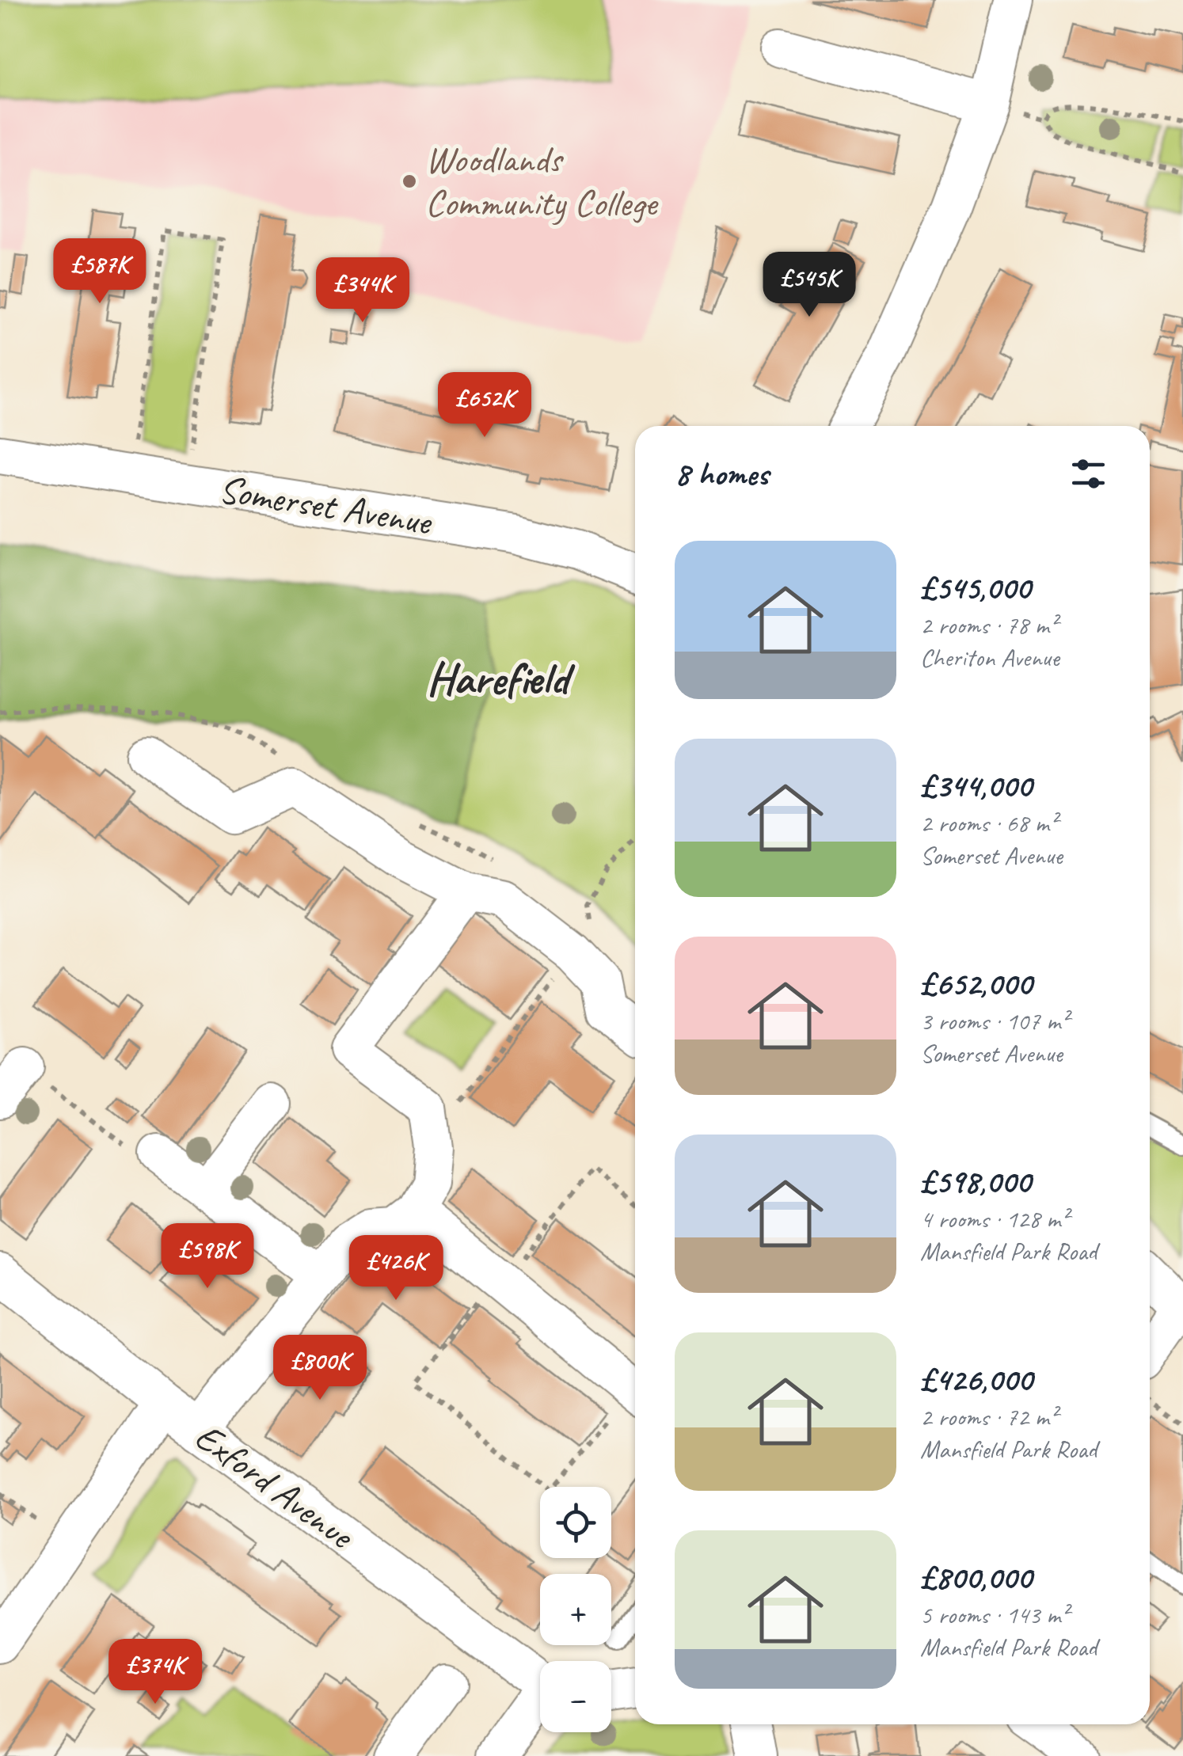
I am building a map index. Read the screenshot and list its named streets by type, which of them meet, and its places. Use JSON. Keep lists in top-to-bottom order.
{
  "streets": {
    "street": ["Somerset Avenue", "Exford Avenue"]
  },
  "districts": ["Harefield"],
  "places": ["Woodlands Community College"],
  "page": {
    "price": [
      "£587K",
      "£545K",
      "£344K",
      "£652K",
      "£598K",
      "£426K",
      "£800K",
      "£374K"
    ],
    "heading": "8 homes",
    "list": [
      {
        "name": "£545,000",
        "note": "2 rooms · 78 m² · Cheriton Avenue"
      },
      {
        "name": "£344,000",
        "note": "2 rooms · 68 m² · Somerset Avenue"
      },
      {
        "name": "£652,000",
        "note": "3 rooms · 107 m² · Somerset Avenue"
      },
      {
        "name": "£598,000",
        "note": "4 rooms · 128 m² · Mansfield Park Road"
      },
      {
        "name": "£426,000",
        "note": "2 rooms · 72 m² · Mansfield Park Road"
      },
      {
        "name": "£800,000",
        "note": "5 rooms · 143 m² · Mansfield Park Road"
      }
    ],
    "map_buttons": ["+", "−"]
  }
}
